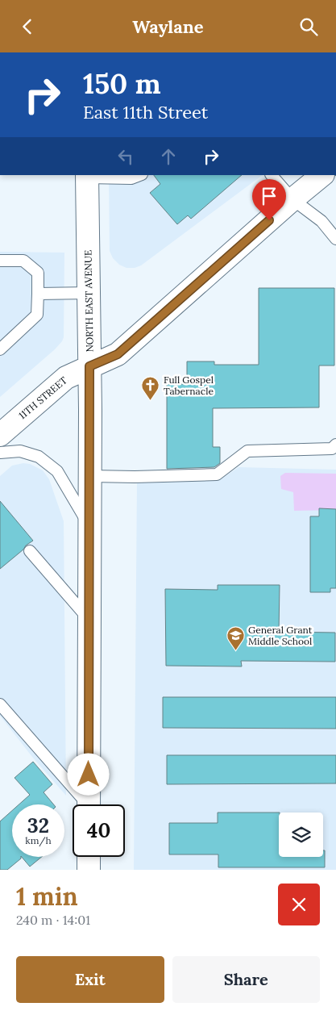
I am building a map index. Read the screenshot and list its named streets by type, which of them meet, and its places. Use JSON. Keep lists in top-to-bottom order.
{
  "streets": {
    "street": ["NORTH EAST AVENUE", "11TH STREET"]
  },
  "crossings": [
    ["NORTH EAST AVENUE", "11TH STREET"]
  ],
  "places": {
    "church": ["Full Gospel Tabernacle"],
    "school or university": ["General Grant Middle School"]
  },
  "page": {
    "header": "Waylane",
    "turn": ["150 m", "East 11th Street"],
    "speed": "32 km/h",
    "limit": "40",
    "heading": ["1 min", "240 m · 14:01"],
    "buttons": ["Exit", "Share"]
  }
}
